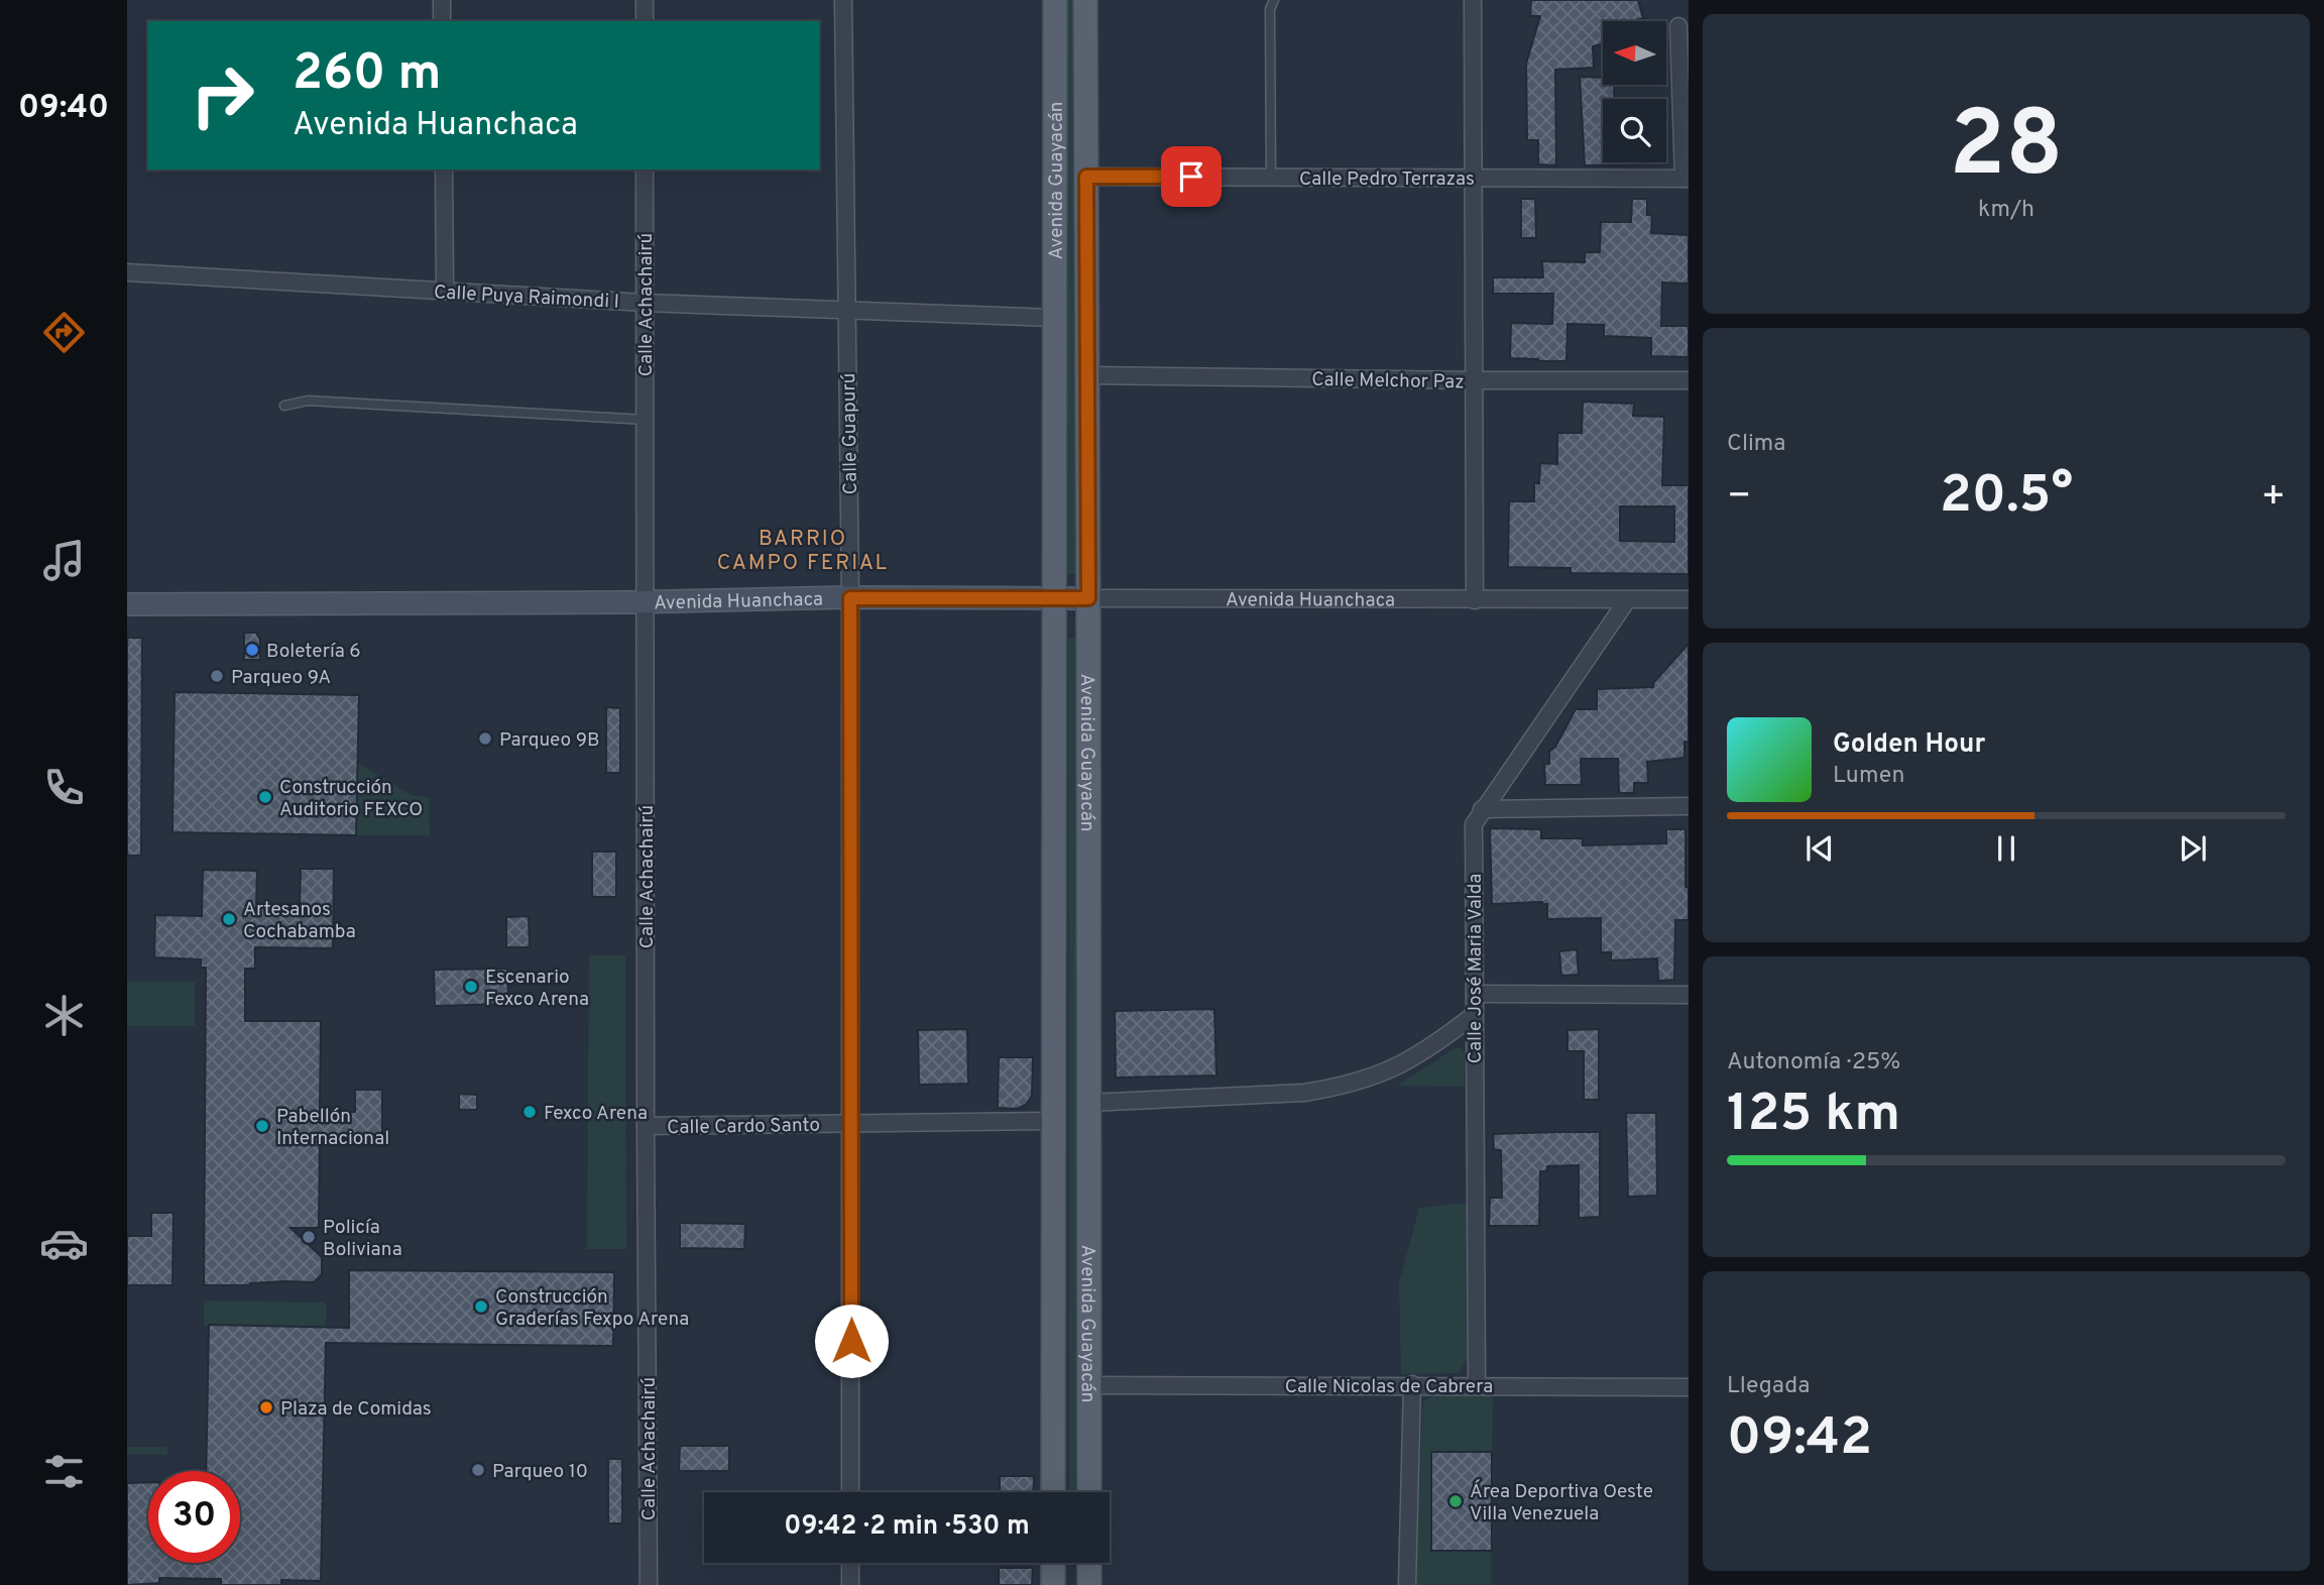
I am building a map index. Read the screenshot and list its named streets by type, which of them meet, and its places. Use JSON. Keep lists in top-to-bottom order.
{
  "streets": {
    "main road": ["Avenida Guayacán"],
    "street": [
      "Calle Pedro Terrazas",
      "Calle Puya Raimondi I",
      "Calle Achachairú",
      "Calle Melchor Paz",
      "Calle Guapurú",
      "Avenida Huanchaca",
      "Calle José Maria Valda",
      "Calle Cardo Santo",
      "Calle Nicolas de Cabrera"
    ]
  },
  "crossings": [
    ["Calle Pedro Terrazas", "Avenida Guayacán"],
    ["Avenida Guayacán", "Calle Puya Raimondi I"],
    ["Avenida Guayacán", "Calle Melchor Paz"],
    ["Avenida Guayacán", "Avenida Huanchaca"],
    ["Avenida Guayacán", "Calle Cardo Santo"],
    ["Avenida Guayacán", "Calle Nicolas de Cabrera"],
    ["Calle Puya Raimondi I", "Calle Achachairú"],
    ["Calle Puya Raimondi I", "Calle Guapurú"],
    ["Calle Achachairú", "Avenida Huanchaca"],
    ["Calle Achachairú", "Calle Cardo Santo"],
    ["Calle Guapurú", "Avenida Huanchaca"],
    ["Calle Guapurú", "Calle Cardo Santo"],
    ["Avenida Huanchaca", "Calle José Maria Valda"],
    ["Calle José Maria Valda", "Calle Nicolas de Cabrera"]
  ],
  "districts": ["BARRIO CAMPO FERIAL"],
  "places": [
    "Boletería 6",
    "Parqueo 9A",
    "Parqueo 9B",
    "Construcción Auditorio FEXCO",
    "Artesanos Cochabamba",
    "Escenario Fexco Arena",
    "Fexco Arena",
    "Pabellón Internacional",
    "Policía Boliviana",
    "Construcción Graderías Fexpo Arena",
    "Plaza de Comidas",
    "Parqueo 10",
    "Área Deportiva Oeste Villa Venezuela"
  ],
  "north": "left",
  "page": {
    "tabs": "09:40",
    "tile": [
      ["28", "km/h"],
      "Clima",
      ["Autonomía · 25%", "125 km"],
      ["Llegada", "09:42"]
    ],
    "turn": ["260 m", "Avenida Huanchaca"],
    "heat": ["−", "20.5°", "+"],
    "song": ["Golden Hour", "Lumen"],
    "limit": "30",
    "trip": "09:42 · 2 min · 530 m"
  }
}
